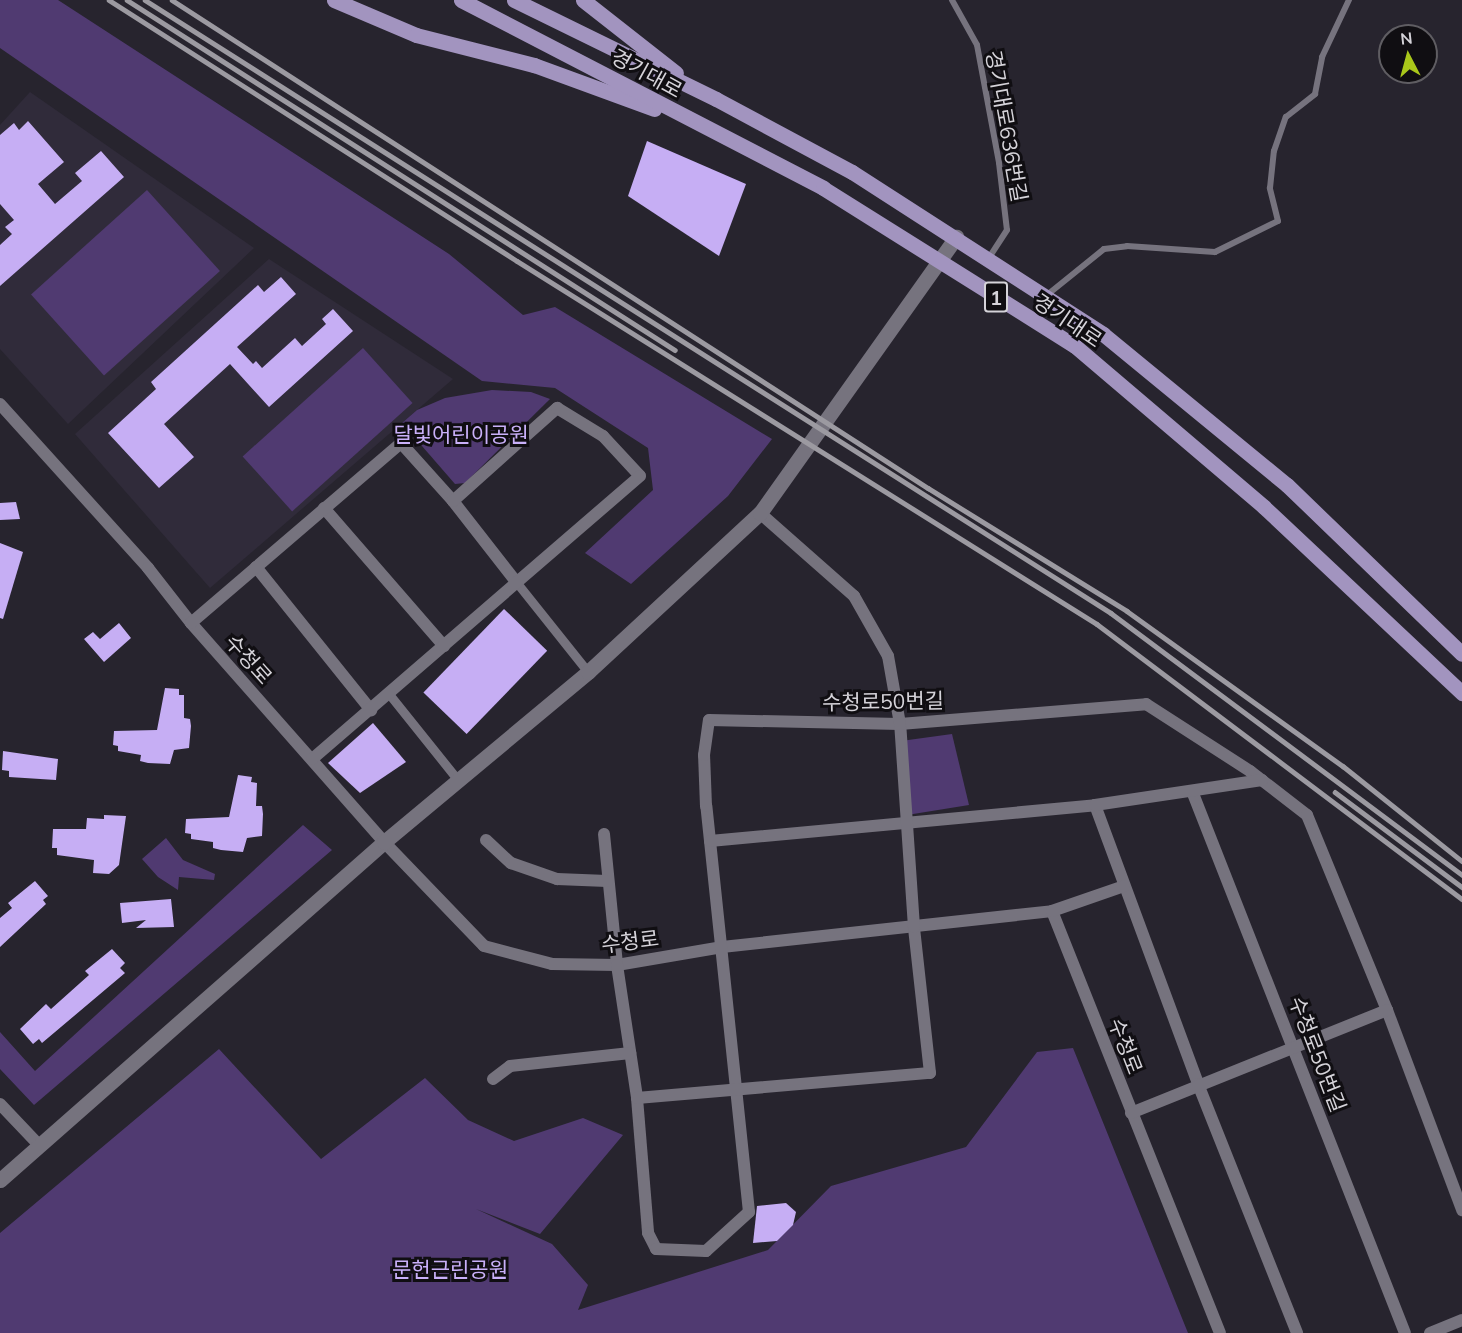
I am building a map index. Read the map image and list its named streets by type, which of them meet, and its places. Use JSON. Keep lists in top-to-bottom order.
{
  "streets": {
    "main road": ["경기대로", "1"],
    "street": ["수청로", "수청로50번길"],
    "lane": ["경기대로636번길"]
  },
  "crossings": [
    ["경기대로", "경기대로636번길"],
    ["수청로", "수청로50번길"]
  ],
  "parks": ["달빛어린이공원", "문헌근린공원"],
  "north": "top"
}
